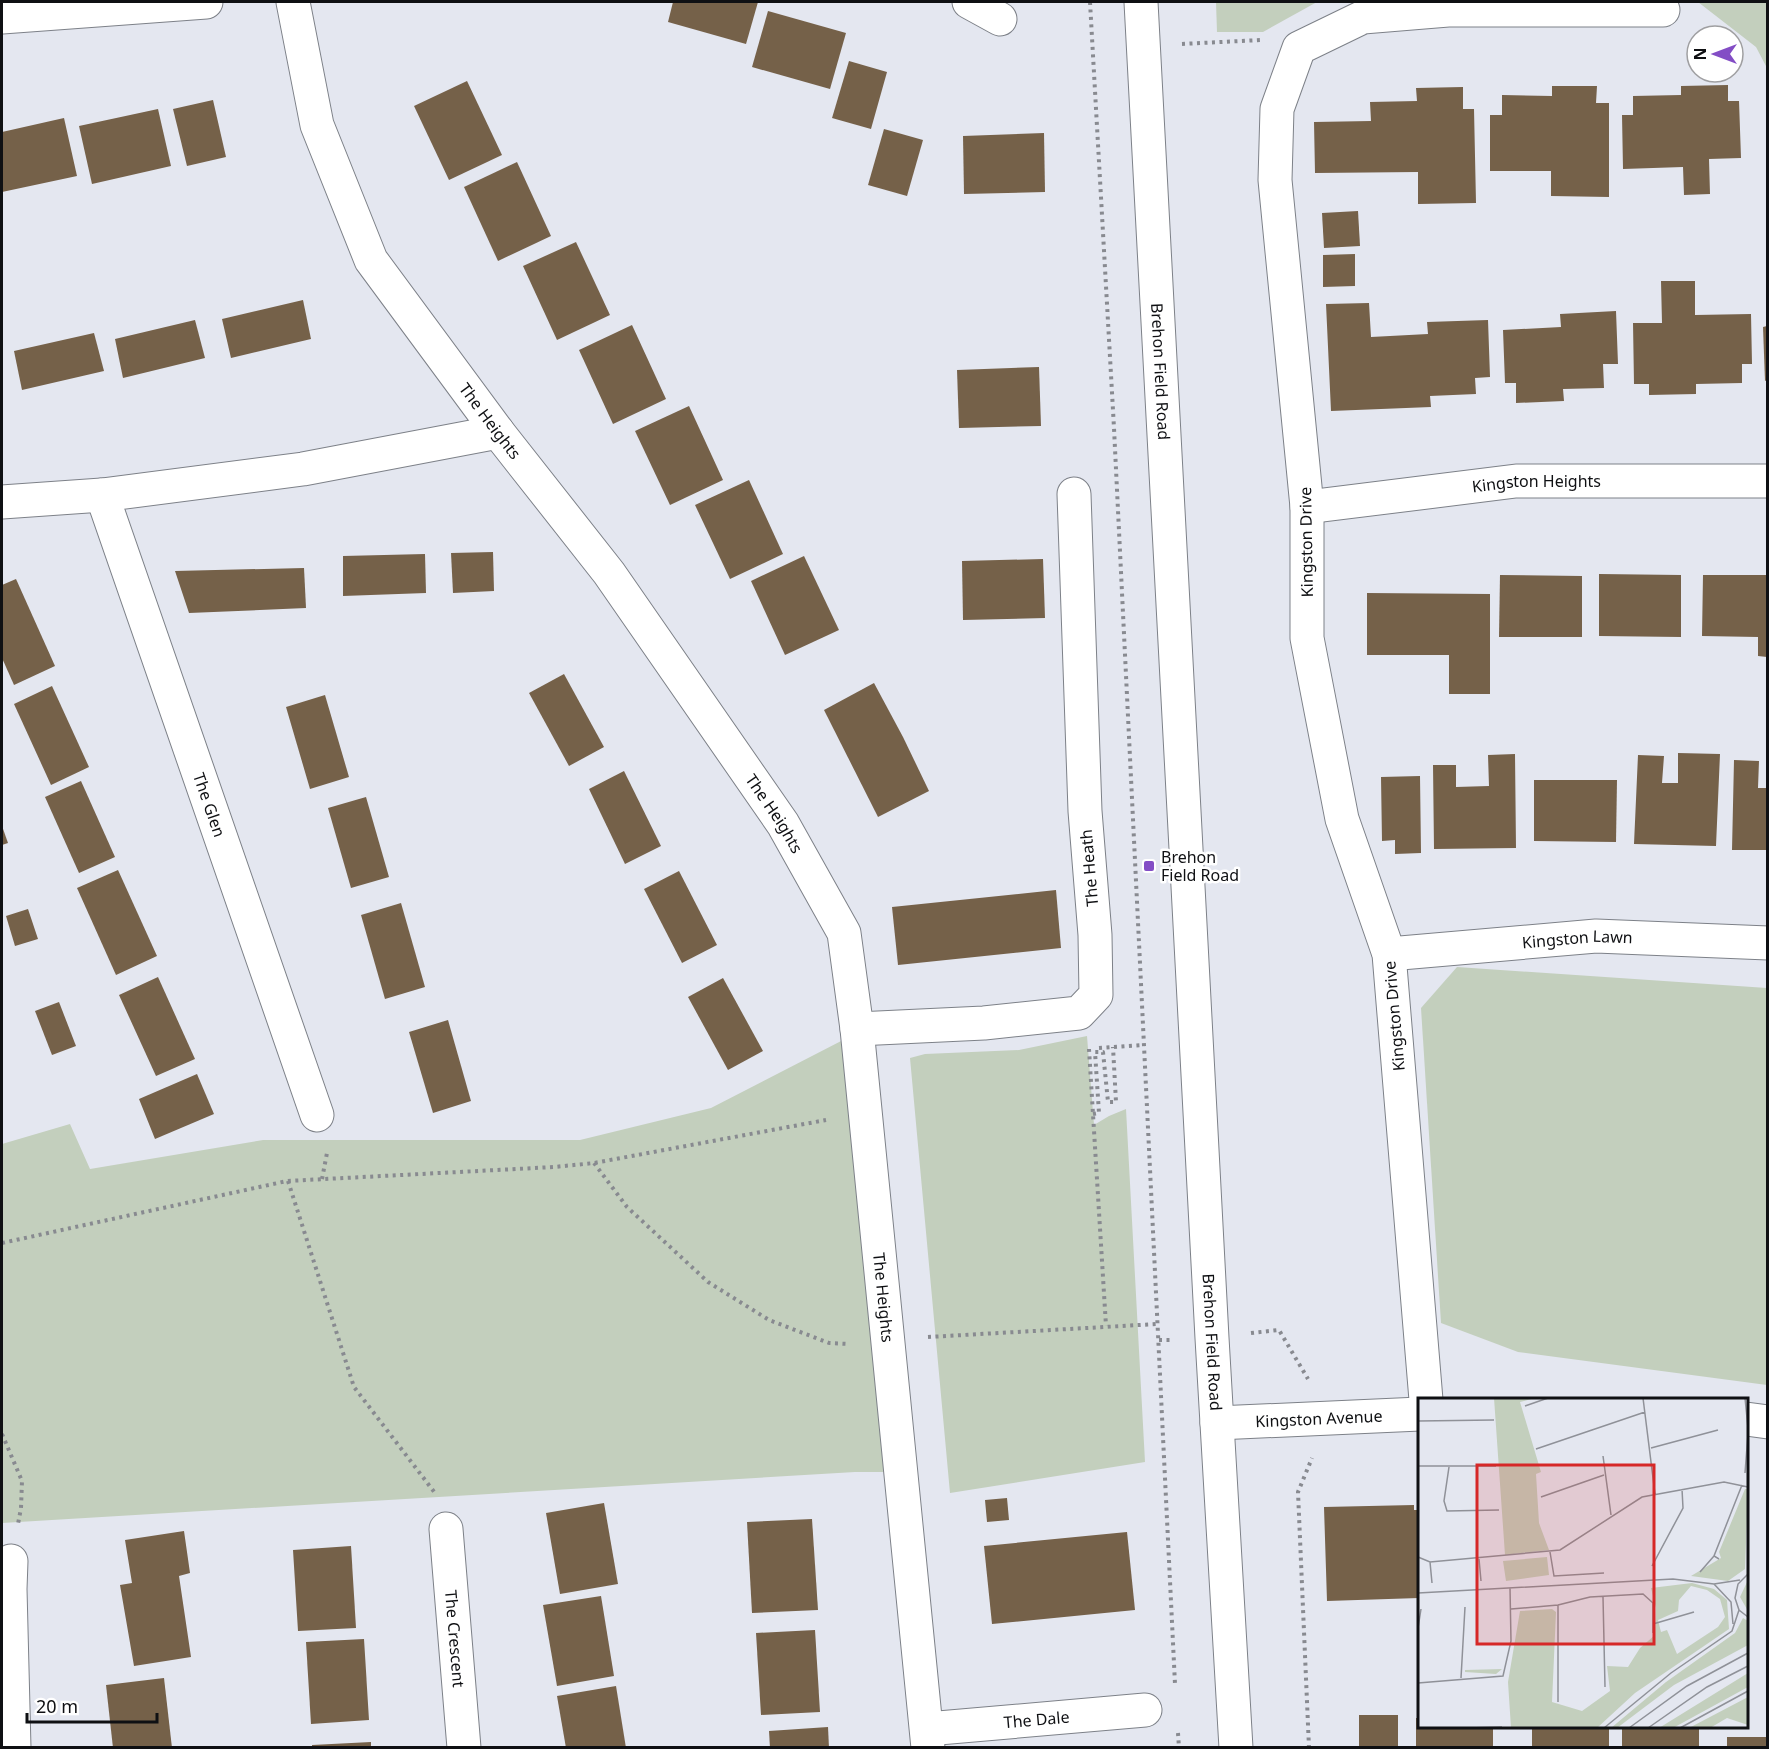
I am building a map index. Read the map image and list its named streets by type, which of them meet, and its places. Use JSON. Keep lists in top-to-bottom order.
{
  "streets": {
    "street": [
      "Brehon Field Road",
      "The Heights",
      "Kingston Heights",
      "Kingston Drive",
      "The Glen",
      "The Heath",
      "Kingston Lawn",
      "Kingston Avenue",
      "The Crescent",
      "The Dale"
    ]
  },
  "crossings": [
    ["Brehon Field Road", "Kingston Avenue"],
    ["The Heights", "The Dale"],
    ["Kingston Heights", "Kingston Drive"],
    ["Kingston Drive", "Kingston Lawn"]
  ],
  "places": {
    "transit": ["Brehon Field Road"]
  },
  "scale_bar": "20 m",
  "north": "left"
}
